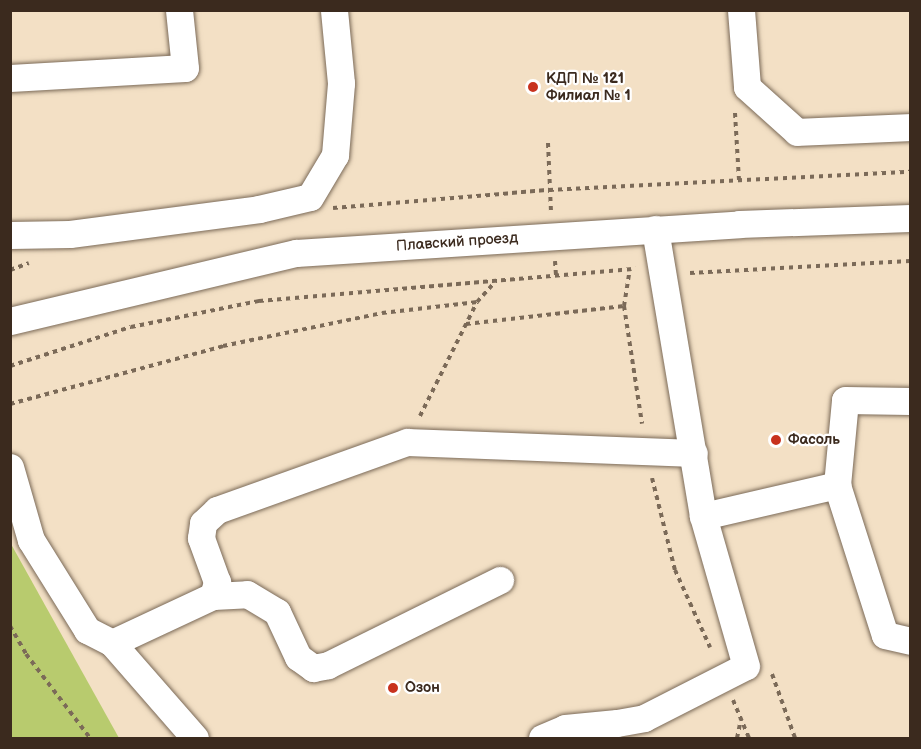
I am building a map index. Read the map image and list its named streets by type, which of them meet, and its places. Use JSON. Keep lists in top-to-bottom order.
{
  "streets": {
    "street": ["Плавский проезд"]
  },
  "places": ["КДП № 121 Филиал № 1", "Фасоль", "Озон"]
}
